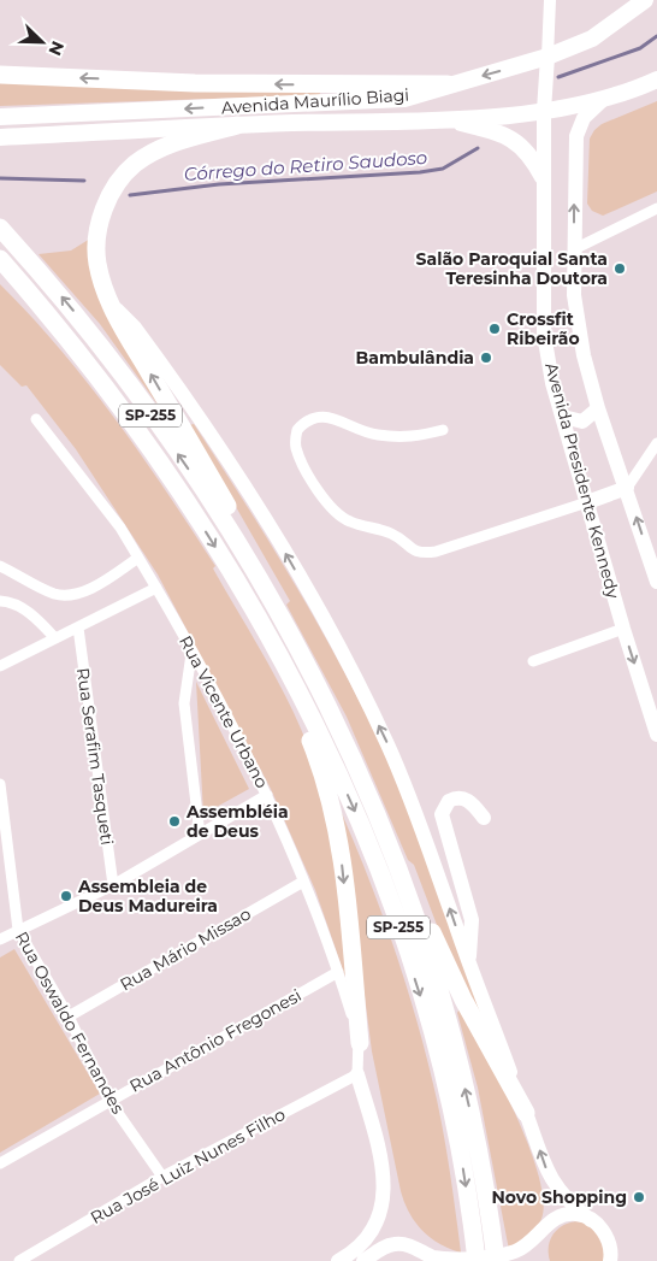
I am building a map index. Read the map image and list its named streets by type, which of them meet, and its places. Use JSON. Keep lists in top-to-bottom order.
{
  "streets": {
    "highway": ["SP-255"],
    "main road": ["Avenida Maurílio Biagi", "Avenida Presidente Kennedy"],
    "street": [
      "Rua Vicente Urbano",
      "Rua Serafim Tasqueti",
      "Rua Mário Missao",
      "Rua Oswaldo Fernandes",
      "Rua Antônio Fregonesi",
      "Rua José Luiz Nunes Filho"
    ]
  },
  "crossings": [
    ["Avenida Maurílio Biagi", "Avenida Presidente Kennedy"],
    ["Rua Vicente Urbano", "Rua Mário Missao"],
    ["Rua Vicente Urbano", "Rua Antônio Fregonesi"],
    ["Rua Mário Missao", "Rua Oswaldo Fernandes"],
    ["Rua Oswaldo Fernandes", "Rua Antônio Fregonesi"],
    ["Rua Oswaldo Fernandes", "Rua José Luiz Nunes Filho"]
  ],
  "water": ["Córrego do Retiro Saudoso"],
  "places": [
    "Salão Paroquial Santa Teresinha Doutora",
    "Crossfit Ribeirão",
    "Bambulândia",
    "Assembléia de Deus",
    "Assembleia de Deus Madureira",
    "Novo Shopping"
  ],
  "north": "bottom right"
}
